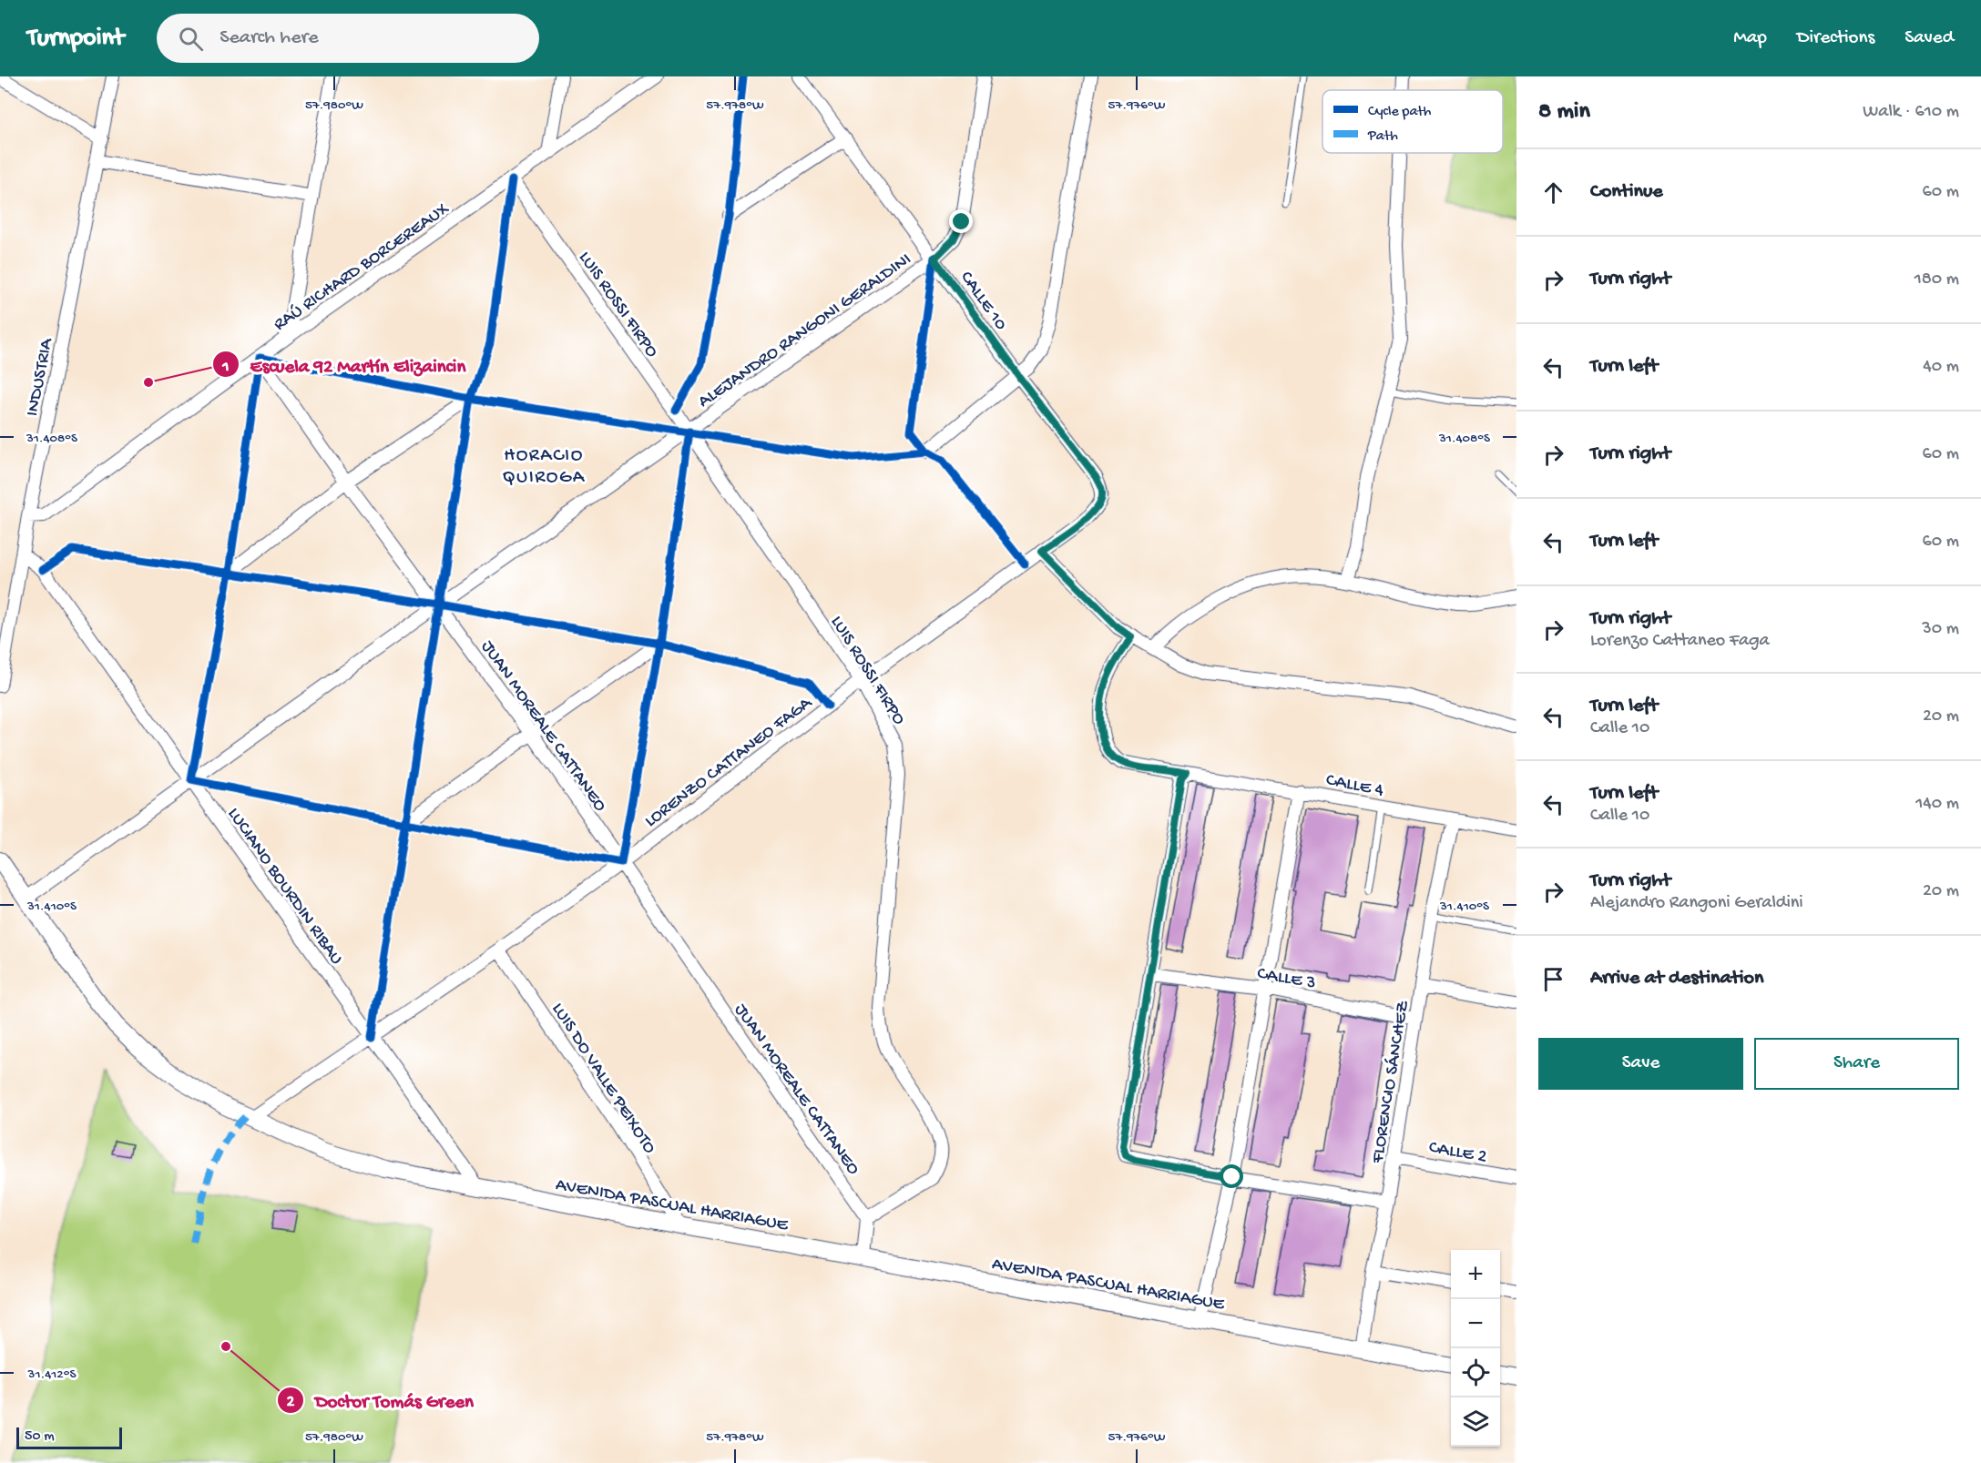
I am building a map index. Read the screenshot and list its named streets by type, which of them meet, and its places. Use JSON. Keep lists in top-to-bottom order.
{
  "streets": {
    "street": [
      "RAÚ RICHARD BORCEREAUX",
      "CALLE 10",
      "LUIS ROSSI FIRPO",
      "ALEJANDRO RANGONI GERALDINI",
      "INDUSTRIA",
      "JUAN MOREALE CATTANEO",
      "LORENZO CATTANEO FAGA",
      "CALLE 4",
      "LUCIANO BOURDIN RIBAU",
      "CALLE 3",
      "LUIS DO VALLE PEIXOTO",
      "FLORENCIO SÁNCHEZ",
      "CALLE 2",
      "AVENIDA PASCUAL HARRIAGUE"
    ]
  },
  "crossings": [
    ["RAÚ RICHARD BORCEREAUX", "LUIS ROSSI FIRPO"],
    ["RAÚ RICHARD BORCEREAUX", "INDUSTRIA"],
    ["RAÚ RICHARD BORCEREAUX", "JUAN MOREALE CATTANEO"],
    ["CALLE 10", "ALEJANDRO RANGONI GERALDINI"],
    ["CALLE 10", "LORENZO CATTANEO FAGA"],
    ["LUIS ROSSI FIRPO", "ALEJANDRO RANGONI GERALDINI"],
    ["LUIS ROSSI FIRPO", "JUAN MOREALE CATTANEO"],
    ["LUIS ROSSI FIRPO", "LORENZO CATTANEO FAGA"],
    ["ALEJANDRO RANGONI GERALDINI", "JUAN MOREALE CATTANEO"],
    ["ALEJANDRO RANGONI GERALDINI", "LUCIANO BOURDIN RIBAU"],
    ["ALEJANDRO RANGONI GERALDINI", "AVENIDA PASCUAL HARRIAGUE"],
    ["INDUSTRIA", "LUCIANO BOURDIN RIBAU"],
    ["JUAN MOREALE CATTANEO", "LORENZO CATTANEO FAGA"],
    ["LORENZO CATTANEO FAGA", "LUCIANO BOURDIN RIBAU"],
    ["LORENZO CATTANEO FAGA", "LUIS DO VALLE PEIXOTO"],
    ["LORENZO CATTANEO FAGA", "AVENIDA PASCUAL HARRIAGUE"],
    ["CALLE 4", "FLORENCIO SÁNCHEZ"],
    ["LUCIANO BOURDIN RIBAU", "AVENIDA PASCUAL HARRIAGUE"],
    ["CALLE 3", "FLORENCIO SÁNCHEZ"],
    ["LUIS DO VALLE PEIXOTO", "AVENIDA PASCUAL HARRIAGUE"],
    ["FLORENCIO SÁNCHEZ", "CALLE 2"],
    ["FLORENCIO SÁNCHEZ", "AVENIDA PASCUAL HARRIAGUE"]
  ],
  "districts": ["HORACIO QUIROGA"],
  "places": ["Escuela 92 Martín Elizaincin", "Doctor Tomás Green"],
  "legend": ["Cycle path", "Path"],
  "scale_bar": "50 m",
  "page": {
    "header": "Turnpoint",
    "search": "Search here",
    "nav": ["Map", "Directions", "Saved"],
    "heading": ["8 min", "Walk · 610 m"],
    "list": [
      ["Continue", "60 m"],
      ["Turn right", "180 m"],
      ["Turn left", "40 m"],
      ["Turn right", "60 m"],
      ["Turn left", "60 m"],
      ["Turn right", "Lorenzo Cattaneo Faga", "30 m"],
      ["Turn left", "Calle 10", "20 m"],
      ["Turn left", "Calle 10", "140 m"],
      ["Turn right", "Alejandro Rangoni Geraldini", "20 m"],
      "Arrive at destination"
    ],
    "buttons": ["Save", "Share"],
    "map_buttons": ["+", "−"],
    "scale": "50 m"
  },
  "coordinates": [
    "57.980°W",
    "57.978°W",
    "57.976°W",
    "31.408°S",
    "31.410°S",
    "31.412°S"
  ]
}
